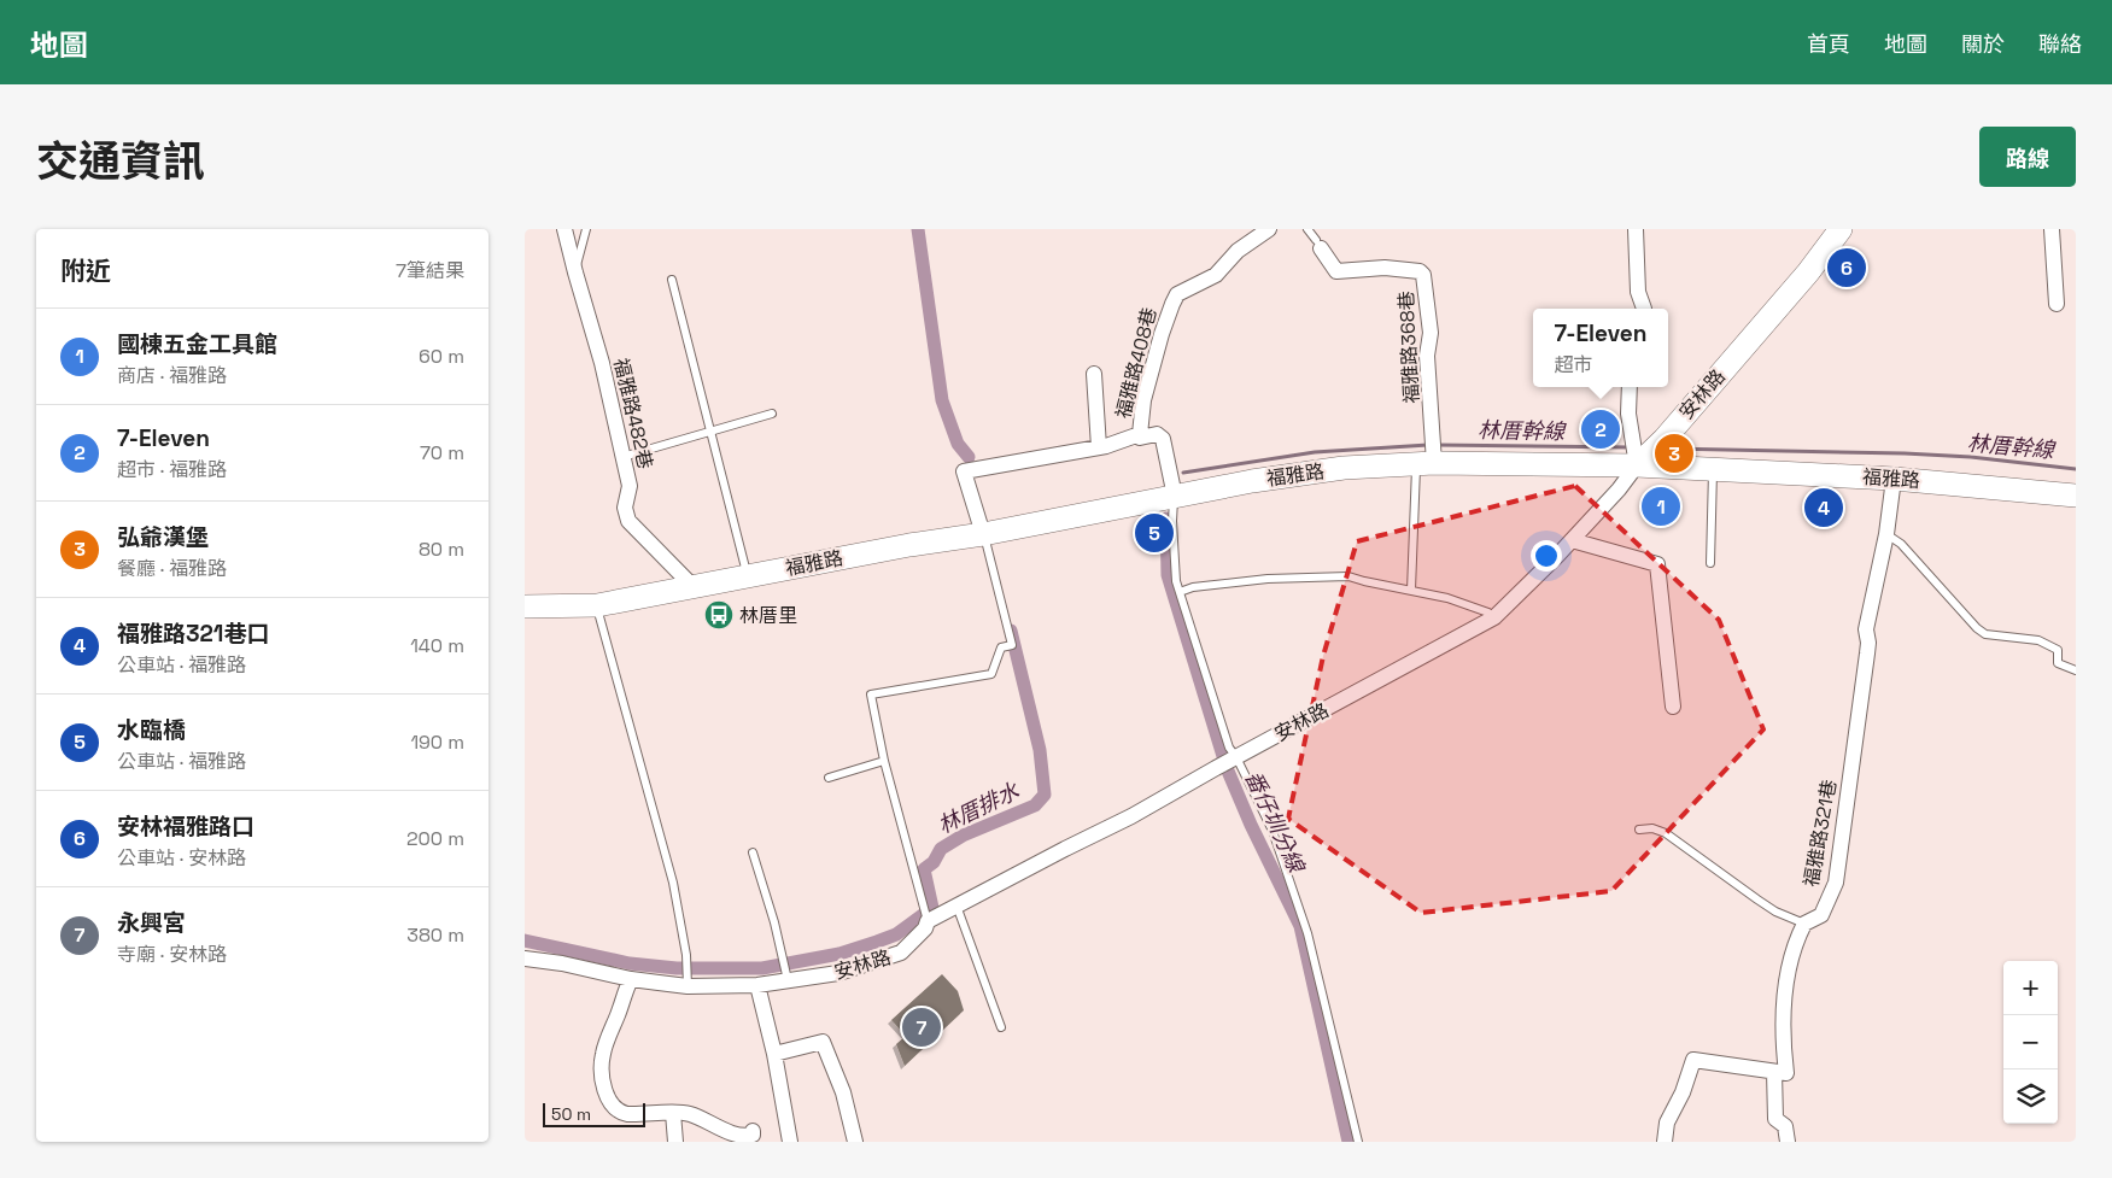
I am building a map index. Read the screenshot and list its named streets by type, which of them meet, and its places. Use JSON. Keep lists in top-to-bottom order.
{
  "streets": {
    "main road": ["安林路", "福雅路"],
    "street": [
      "福雅路368巷",
      "福雅路408巷",
      "福雅路482巷",
      "福雅路321巷"
    ]
  },
  "crossings": [
    ["福雅路368巷", "福雅路"],
    ["福雅路408巷", "福雅路"],
    ["安林路", "福雅路"],
    ["福雅路482巷", "福雅路"],
    ["福雅路", "福雅路321巷"]
  ],
  "water": ["林厝幹線", "林厝排水", "番仔圳分線"],
  "places": {
    "bus stop": ["林厝里"]
  },
  "scale_bar": "50 m",
  "page": {
    "header": "地圖",
    "nav": [
      "首頁",
      "地圖",
      "關於",
      "聯絡"
    ],
    "title": "交通資訊",
    "buttons": "路線",
    "heading": ["附近", "7筆結果"],
    "pins": [
      "6",
      "2",
      "3",
      "1",
      "4",
      "5",
      "7"
    ],
    "list": [
      {
        "mark": "1",
        "name": "國棟五金工具館",
        "note": "商店 · 福雅路",
        "value": "60 m"
      },
      {
        "mark": "2",
        "name": "7-Eleven",
        "note": "超市 · 福雅路",
        "value": "70 m"
      },
      {
        "mark": "3",
        "name": "弘爺漢堡",
        "note": "餐廳 · 福雅路",
        "value": "80 m"
      },
      {
        "mark": "4",
        "name": "福雅路321巷口",
        "note": "公車站 · 福雅路",
        "value": "140 m"
      },
      {
        "mark": "5",
        "name": "水臨橋",
        "note": "公車站 · 福雅路",
        "value": "190 m"
      },
      {
        "mark": "6",
        "name": "安林福雅路口",
        "note": "公車站 · 安林路",
        "value": "200 m"
      },
      {
        "mark": "7",
        "name": "永興宮",
        "note": "寺廟 · 安林路",
        "value": "380 m"
      }
    ],
    "popup": ["7-Eleven", "超市"],
    "map_buttons": ["+", "−"],
    "scale": "50 m"
  }
}
